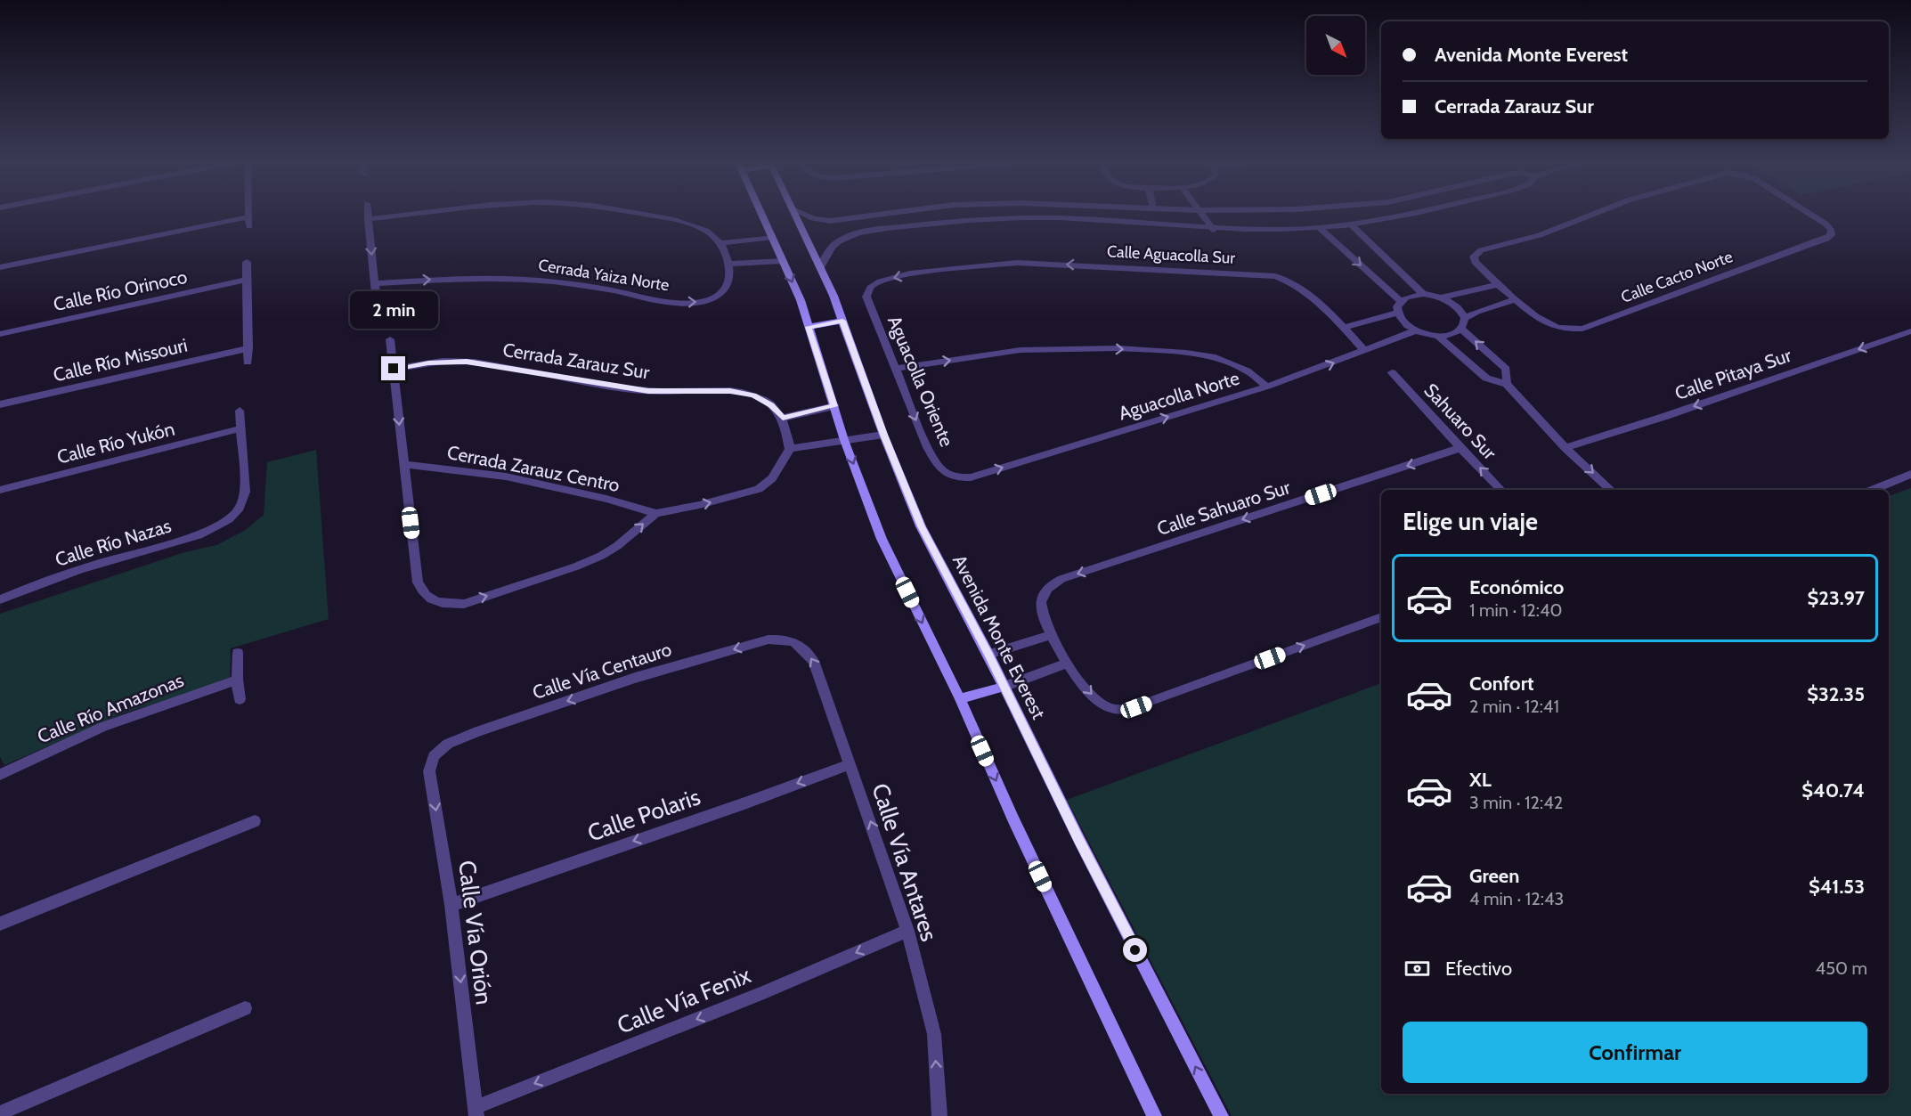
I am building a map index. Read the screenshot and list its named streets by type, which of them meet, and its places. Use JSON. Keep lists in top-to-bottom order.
{
  "streets": {
    "main road": ["Avenida Monte Everest"],
    "street": [
      "Calle Aguacolla Sur",
      "Cerrada Yaiza Norte",
      "Calle Cacto Norte",
      "Calle Río Orinoco",
      "Calle Río Missouri",
      "Cerrada Zarauz Sur",
      "Calle Pitaya Sur",
      "Aguacolla Oriente",
      "Aguacolla Norte",
      "Sahuaro Sur",
      "Calle Río Yukón",
      "Cerrada Zarauz Centro",
      "Calle Sahuaro Sur",
      "Calle Río Nazas",
      "Calle Vía Centauro",
      "Calle Río Amazonas",
      "Calle Polaris",
      "Calle Vía Antares",
      "Calle Vía Orión",
      "Calle Vía Fenix"
    ]
  },
  "crossings": [
    ["Calle Aguacolla Sur", "Aguacolla Oriente"],
    ["Aguacolla Oriente", "Aguacolla Norte"],
    ["Sahuaro Sur", "Calle Sahuaro Sur"],
    ["Calle Río Yukón", "Calle Río Nazas"],
    ["Calle Vía Centauro", "Calle Vía Antares"],
    ["Calle Vía Centauro", "Calle Vía Orión"],
    ["Calle Polaris", "Calle Vía Antares"],
    ["Calle Polaris", "Calle Vía Orión"],
    ["Calle Vía Antares", "Calle Vía Fenix"],
    ["Calle Vía Orión", "Calle Vía Fenix"]
  ],
  "one_way": [
    "Cerrada Yaiza Norte",
    "Calle Pitaya Sur",
    "Aguacolla Oriente",
    "Calle Vía Centauro",
    "Calle Polaris",
    "Calle Vía Antares",
    "Calle Vía Orión",
    "Calle Vía Fenix"
  ],
  "north": "bottom right",
  "page": {
    "banner": ["Avenida Monte Everest", "Cerrada Zarauz Sur"],
    "bubble": "2 min",
    "heading": "Elige un viaje",
    "list": [
      {
        "name": "Económico",
        "note": "1 min · 12:40",
        "value": "$23.97"
      },
      {
        "name": "Confort",
        "note": "2 min · 12:41",
        "value": "$32.35"
      },
      {
        "name": "XL",
        "note": "3 min · 12:42",
        "value": "$40.74"
      },
      {
        "name": "Green",
        "note": "4 min · 12:43",
        "value": "$41.53"
      }
    ],
    "pay": ["Efectivo", "450 m"],
    "buttons": "Confirmar"
  }
}
